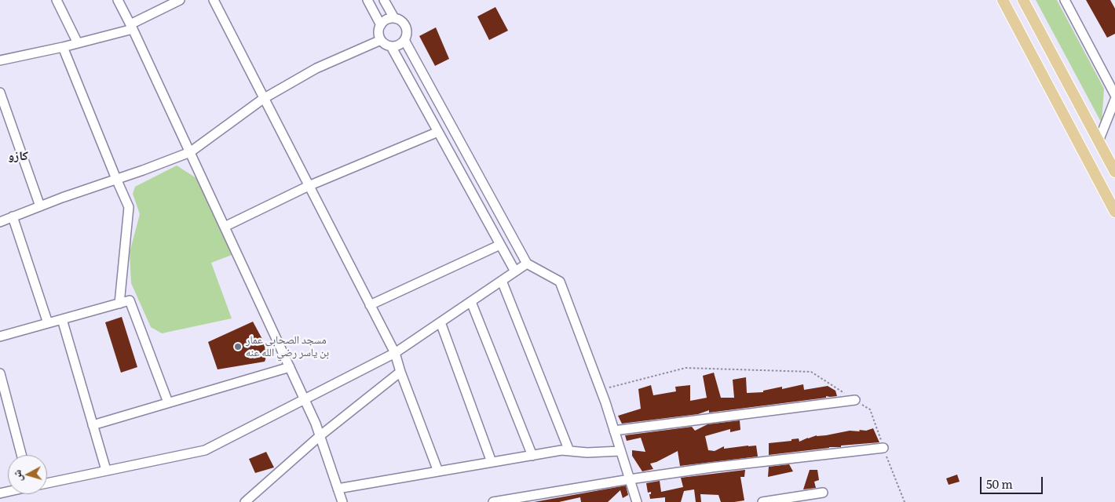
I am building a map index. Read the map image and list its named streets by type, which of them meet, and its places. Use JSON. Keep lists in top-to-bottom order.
{
  "districts": ["كازو"],
  "places": ["مسجد الصحابي عمار بن ياسر رضي الله عنه"],
  "scale_bar": "50 m",
  "north": "left"
}
